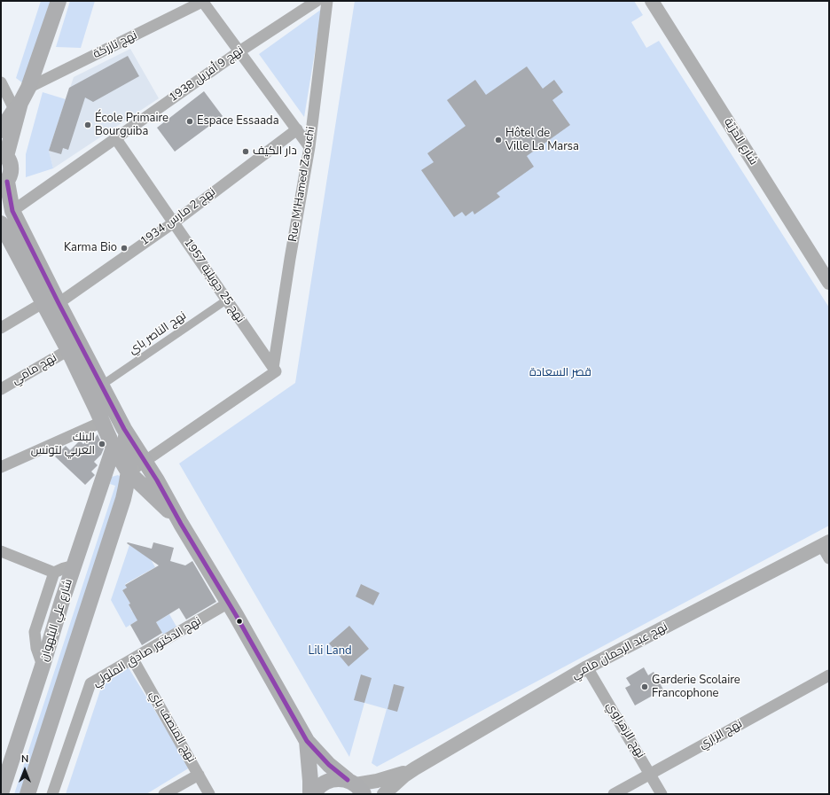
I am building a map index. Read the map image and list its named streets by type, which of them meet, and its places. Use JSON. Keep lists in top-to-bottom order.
{
  "streets": {
    "main road": ["شارع علي البلهوان"],
    "street": [
      "نهج تازركة",
      "نهج 9 أفريل 1938",
      "شارع الحرّيّة",
      "Rue M'Hamed Zaouchi",
      "نهج 2 مارس 1934",
      "نهج 25 جويلية 1957",
      "نهج الناصر باي",
      "نهج مامي",
      "نهج عبد الرحمان مامي",
      "نهج الدكتور صادق الملولي",
      "نهج المنصف باي",
      "نهج الزهراوي",
      "نهج الرازي"
    ]
  },
  "crossings": [
    ["نهج 9 أفريل 1938", "نهج 25 جويلية 1957"],
    ["Rue M'Hamed Zaouchi", "نهج 25 جويلية 1957"],
    ["نهج 2 مارس 1934", "نهج 25 جويلية 1957"],
    ["نهج 25 جويلية 1957", "نهج الناصر باي"],
    ["نهج عبد الرحمان مامي", "نهج الزهراوي"],
    ["نهج الدكتور صادق الملولي", "نهج المنصف باي"],
    ["نهج الزهراوي", "نهج الرازي"]
  ],
  "parks": ["قصر السعادة", "Lili Land"],
  "places": [
    "Espace Essaada",
    "École Primaire Bourguiba",
    "Hôtel de Ville La Marsa",
    "دار الكيف",
    "Karma Bio",
    "البنك العربي لتونس",
    "Garderie Scolaire Francophone"
  ],
  "north": "top"
}
